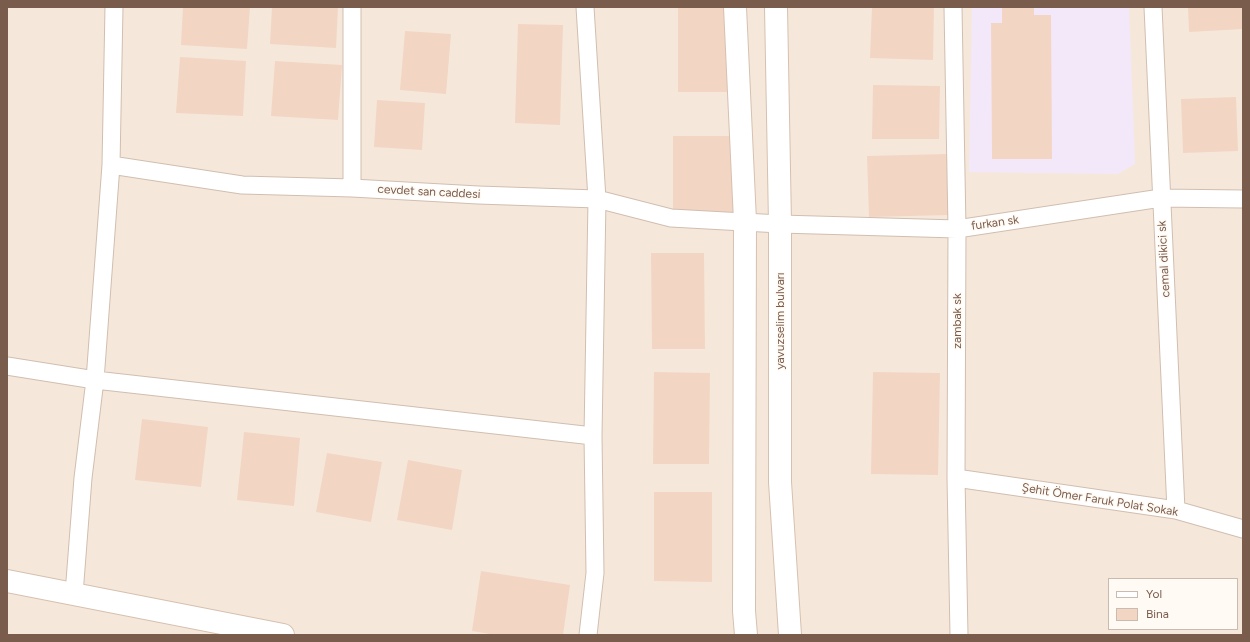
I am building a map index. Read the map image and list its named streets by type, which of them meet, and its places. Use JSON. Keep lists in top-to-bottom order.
{
  "streets": {
    "main road": ["yavuzselim bulvarı"],
    "street": [
      "cevdet san caddesi",
      "furkan sk",
      "cemal dikici sk",
      "zambak sk",
      "Şehit Ömer Faruk Polat Sokak"
    ]
  },
  "crossings": [
    ["cevdet san caddesi", "furkan sk"],
    ["furkan sk", "cemal dikici sk"],
    ["furkan sk", "yavuzselim bulvarı"],
    ["furkan sk", "zambak sk"],
    ["cemal dikici sk", "Şehit Ömer Faruk Polat Sokak"],
    ["zambak sk", "Şehit Ömer Faruk Polat Sokak"]
  ],
  "legend": ["Yol", "Bina"]
}
